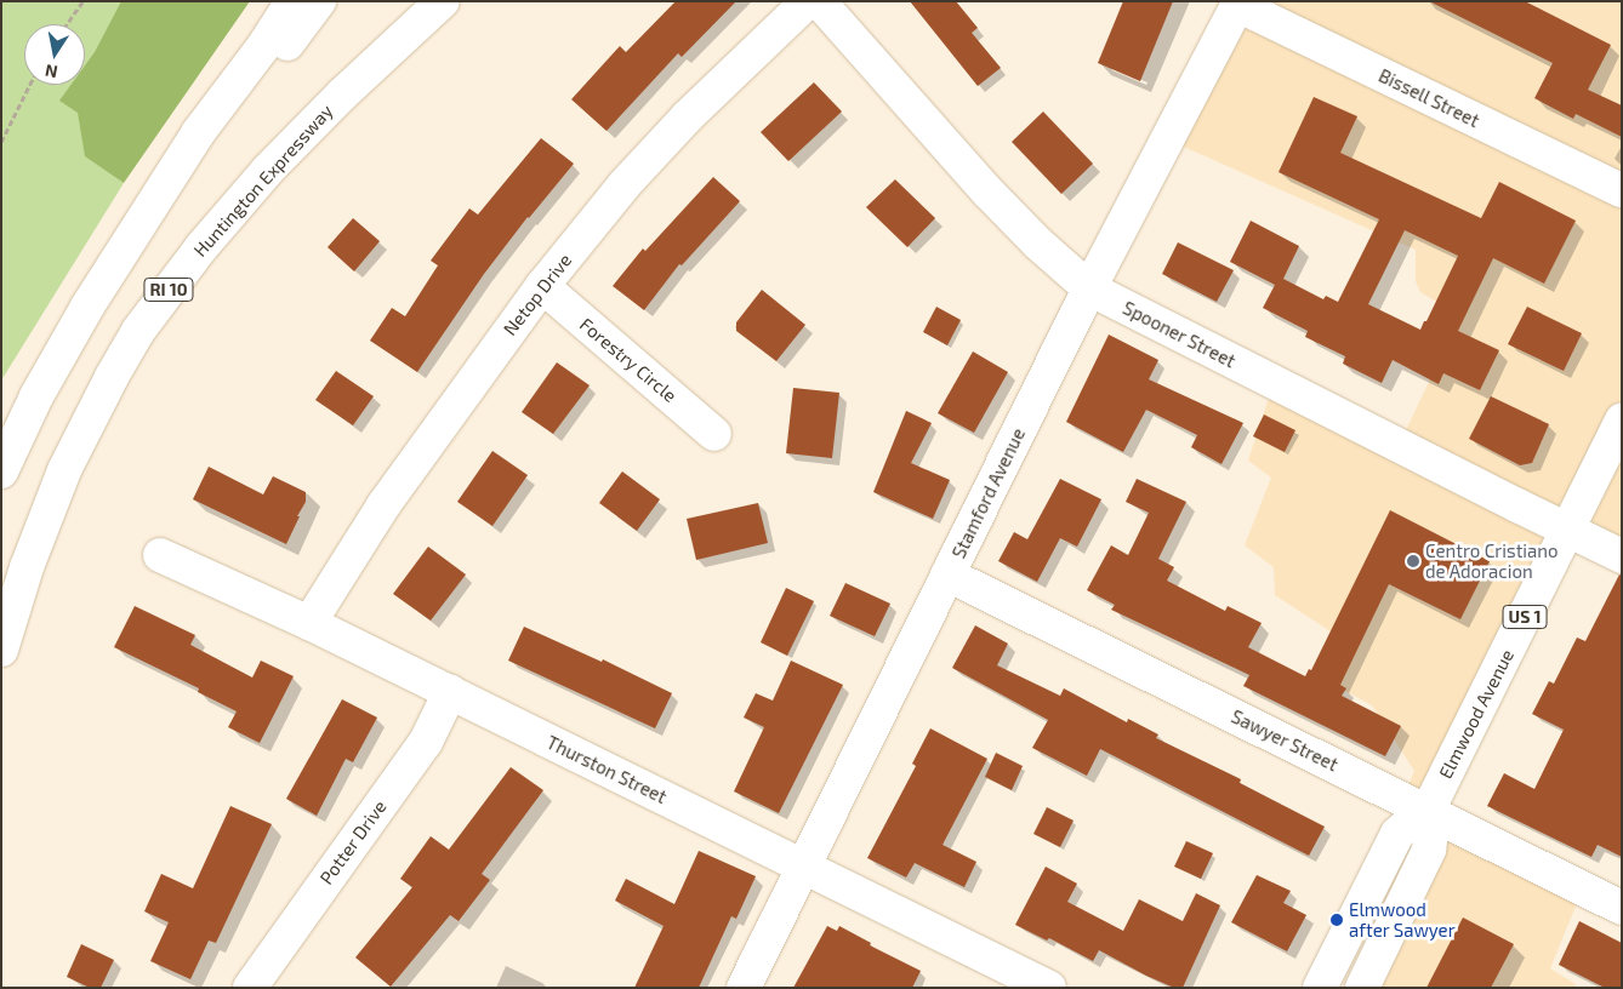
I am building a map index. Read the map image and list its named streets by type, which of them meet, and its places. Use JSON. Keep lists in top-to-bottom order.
{
  "streets": {
    "main road": [
      "Bissell Street",
      "Huntington Expressway",
      "RI 10",
      "Netop Drive",
      "Spooner Street",
      "Forestry Circle",
      "Stamford Avenue",
      "US 1",
      "Elmwood Avenue",
      "Sawyer Street",
      "Thurston Street",
      "Potter Drive"
    ]
  },
  "crossings": [
    ["Bissell Street", "Stamford Avenue"],
    ["Netop Drive", "Forestry Circle"],
    ["Netop Drive", "Thurston Street"],
    ["Spooner Street", "Stamford Avenue"],
    ["Spooner Street", "Elmwood Avenue"],
    ["Stamford Avenue", "Sawyer Street"],
    ["Stamford Avenue", "Thurston Street"],
    ["Elmwood Avenue", "Sawyer Street"],
    ["Thurston Street", "Potter Drive"]
  ],
  "places": ["Centro Cristiano de Adoracion", "Elmwood after Sawyer"],
  "north": "bottom"
}
